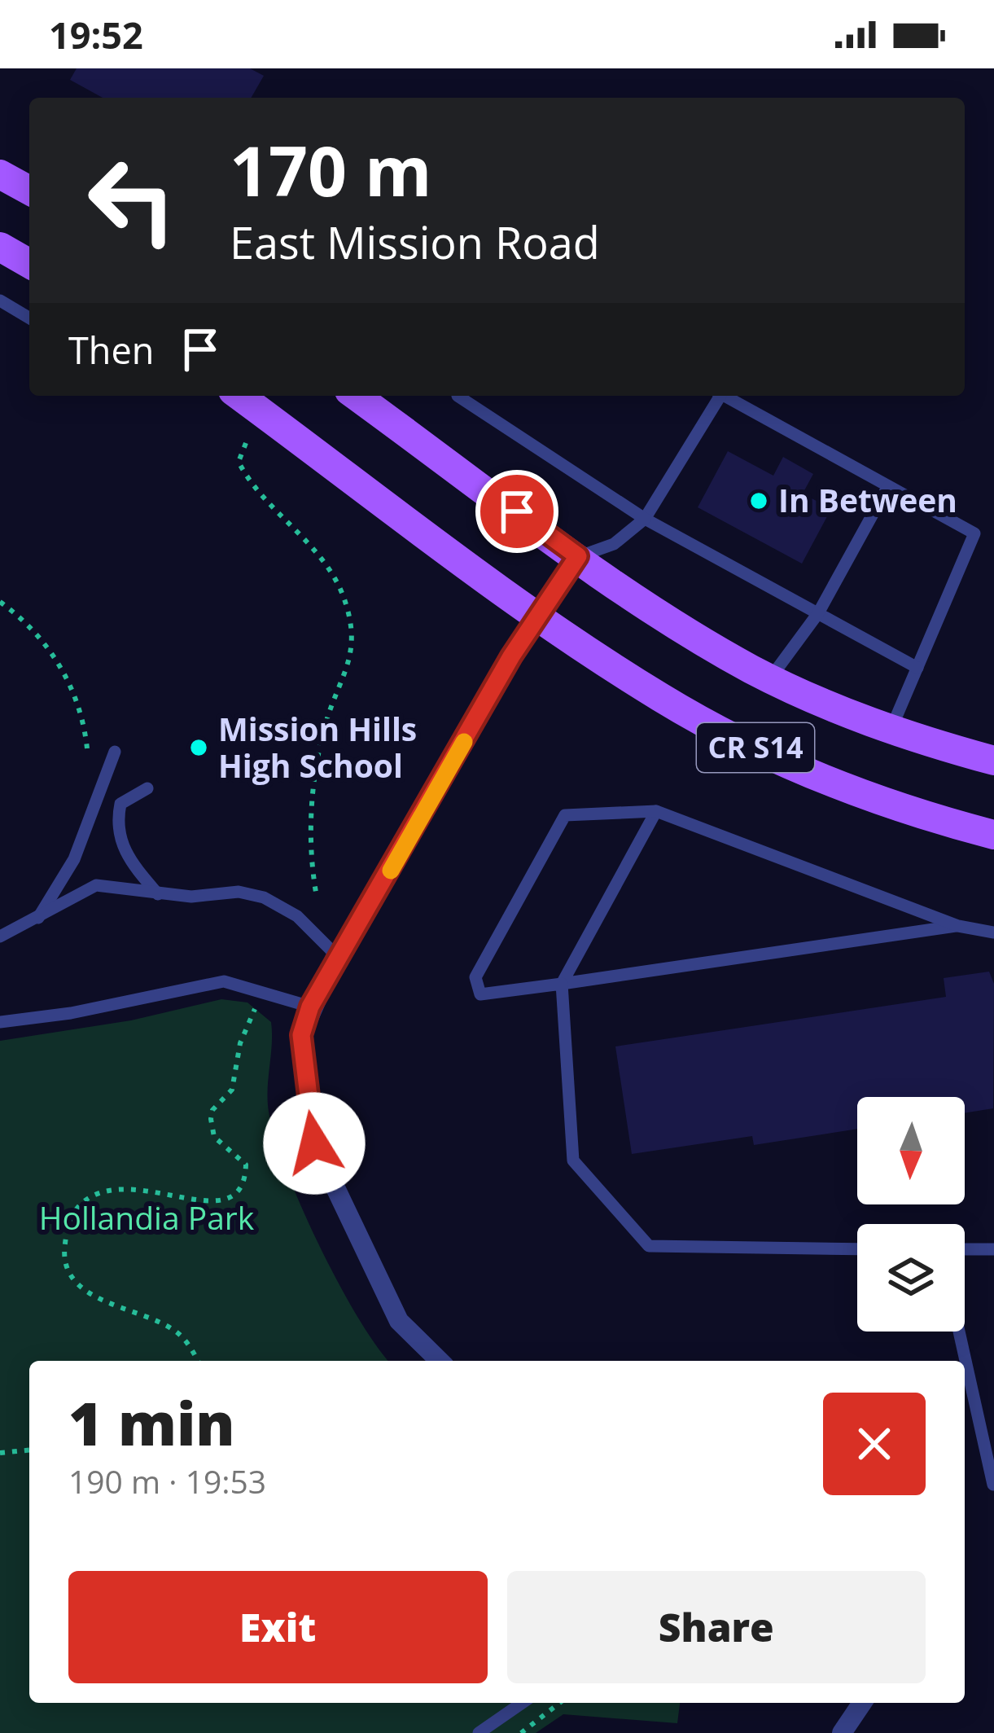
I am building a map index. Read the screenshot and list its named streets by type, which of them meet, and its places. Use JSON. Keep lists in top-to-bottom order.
{
  "streets": {
    "main road": ["CR S14"]
  },
  "parks": ["Hollandia Park"],
  "places": ["In Between", "Mission Hills High School"],
  "north": "bottom",
  "page": {
    "status": "19:52",
    "turn": ["170 m", "East Mission Road"],
    "then": "Then",
    "heading": ["1 min", "190 m · 19:53"],
    "buttons": ["Exit", "Share"]
  }
}
